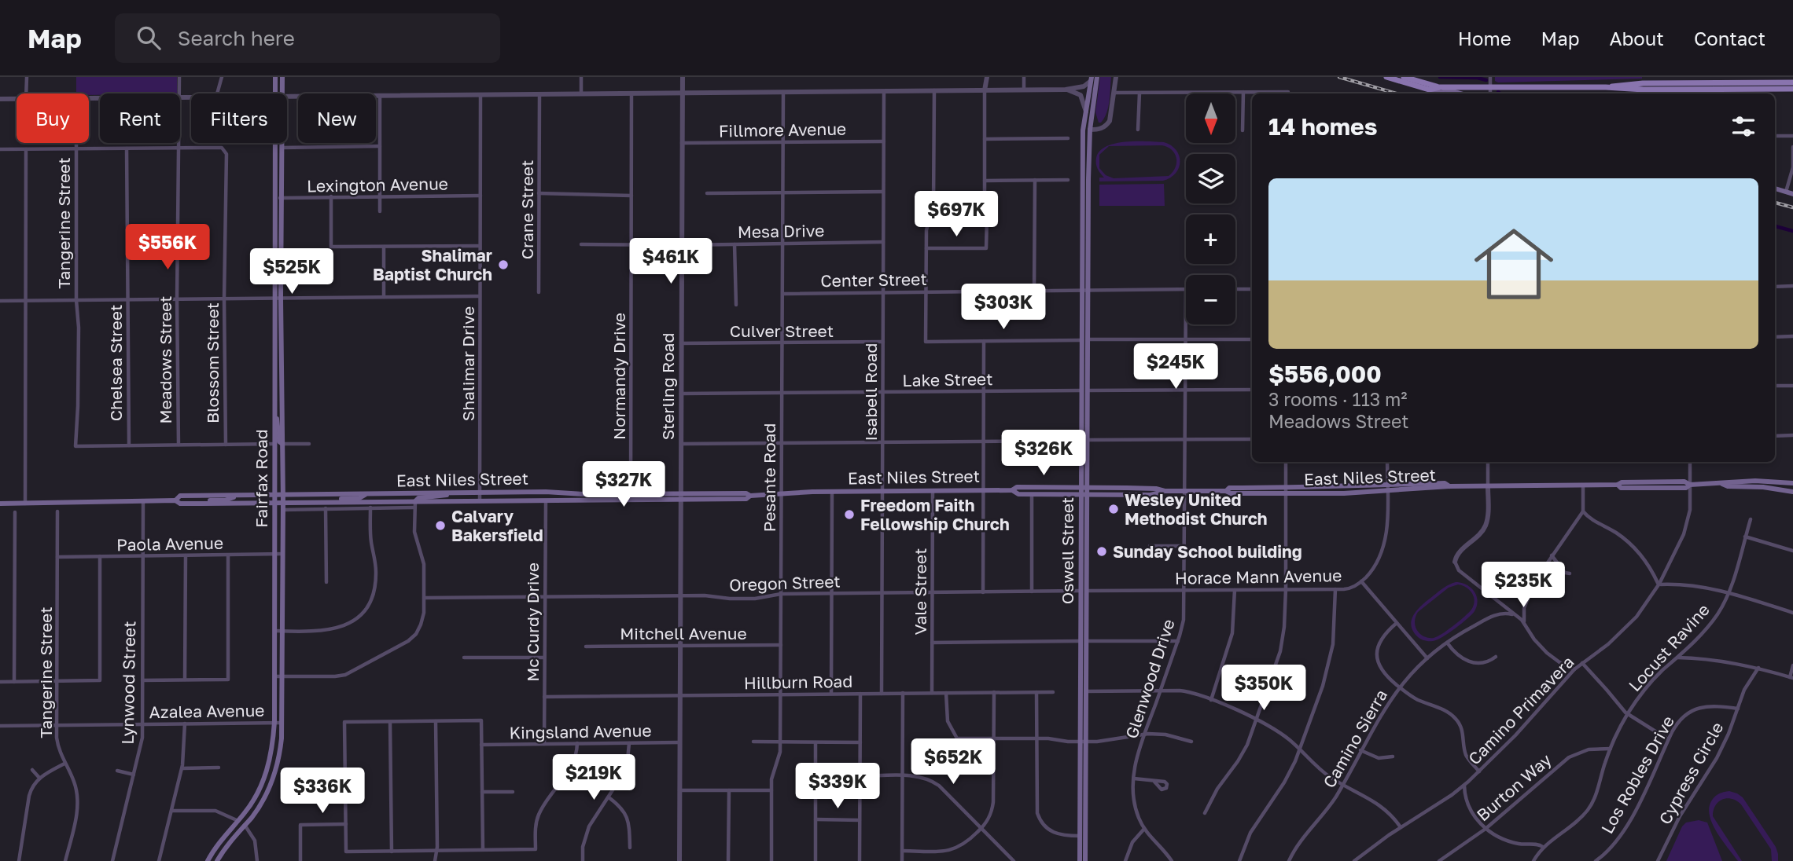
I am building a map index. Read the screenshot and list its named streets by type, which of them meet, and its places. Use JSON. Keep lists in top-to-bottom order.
{
  "streets": {
    "main road": ["East Niles Street", "Fairfax Road", "Oswell Street"],
    "street": [
      "Fillmore Avenue",
      "Lexington Avenue",
      "Crane Street",
      "Tangerine Street",
      "Mesa Drive",
      "Center Street",
      "Culver Street",
      "Meadows Street",
      "Chelsea Street",
      "Blossom Street",
      "Shalimar Drive",
      "Normandy Drive",
      "Lake Street",
      "Sterling Road",
      "Isabell Road",
      "Pesante Road",
      "Paola Avenue",
      "Horace Mann Avenue",
      "Oregon Street",
      "Vale Street",
      "Mc Curdy Drive",
      "Mitchell Avenue",
      "Locust Ravine",
      "Glenwood Drive",
      "Hillburn Road",
      "Lynwood Street",
      "Camino Primavera",
      "Azalea Avenue",
      "Kingsland Avenue",
      "Camino Sierra",
      "Cypress Circle",
      "Los Robles Drive",
      "Burton Way"
    ]
  },
  "crossings": [
    ["Fillmore Avenue", "Sterling Road"],
    ["Fillmore Avenue", "Isabell Road"],
    ["Fillmore Avenue", "Pesante Road"],
    ["Lexington Avenue", "Shalimar Drive"],
    ["Lexington Avenue", "Fairfax Road"],
    ["Tangerine Street", "Chelsea Street"],
    ["Tangerine Street", "Paola Avenue"],
    ["Tangerine Street", "Azalea Avenue"],
    ["Mesa Drive", "Normandy Drive"],
    ["Mesa Drive", "Sterling Road"],
    ["Mesa Drive", "Isabell Road"],
    ["Mesa Drive", "Pesante Road"],
    ["Center Street", "Isabell Road"],
    ["Center Street", "Pesante Road"],
    ["Center Street", "Oswell Street"],
    ["Culver Street", "Sterling Road"],
    ["Culver Street", "Isabell Road"],
    ["Culver Street", "Pesante Road"],
    ["Meadows Street", "Blossom Street"],
    ["Shalimar Drive", "East Niles Street"],
    ["Normandy Drive", "East Niles Street"],
    ["Lake Street", "Sterling Road"],
    ["Lake Street", "Isabell Road"],
    ["Lake Street", "Pesante Road"],
    ["Lake Street", "Oswell Street"],
    ["Sterling Road", "East Niles Street"],
    ["Sterling Road", "Oregon Street"],
    ["Sterling Road", "Mitchell Avenue"],
    ["Sterling Road", "Hillburn Road"],
    ["Sterling Road", "Kingsland Avenue"],
    ["Isabell Road", "East Niles Street"],
    ["Isabell Road", "Oregon Street"],
    ["Isabell Road", "Hillburn Road"],
    ["East Niles Street", "Pesante Road"],
    ["East Niles Street", "Fairfax Road"],
    ["East Niles Street", "Oswell Street"],
    ["East Niles Street", "Horace Mann Avenue"],
    ["East Niles Street", "Vale Street"],
    ["East Niles Street", "Mc Curdy Drive"],
    ["East Niles Street", "Glenwood Drive"],
    ["East Niles Street", "Lynwood Street"],
    ["East Niles Street", "Camino Primavera"],
    ["Pesante Road", "Oregon Street"],
    ["Pesante Road", "Mitchell Avenue"],
    ["Pesante Road", "Hillburn Road"],
    ["Fairfax Road", "Paola Avenue"],
    ["Fairfax Road", "Azalea Avenue"],
    ["Paola Avenue", "Lynwood Street"],
    ["Oswell Street", "Horace Mann Avenue"],
    ["Oswell Street", "Oregon Street"],
    ["Horace Mann Avenue", "Glenwood Drive"],
    ["Oregon Street", "Vale Street"],
    ["Oregon Street", "Mc Curdy Drive"],
    ["Vale Street", "Hillburn Road"],
    ["Mc Curdy Drive", "Hillburn Road"],
    ["Mc Curdy Drive", "Kingsland Avenue"],
    ["Locust Ravine", "Burton Way"],
    ["Lynwood Street", "Azalea Avenue"],
    ["Cypress Circle", "Los Robles Drive"]
  ],
  "places": [
    "Shalimar Baptist Church",
    "Wesley United Methodist Church",
    "Freedom Faith Fellowship Church",
    "Calvary Bakersfield",
    "Sunday School building"
  ],
  "north": "bottom",
  "page": {
    "header": "Map",
    "search": "Search here",
    "nav": [
      "Home",
      "Map",
      "About",
      "Contact"
    ],
    "map_buttons": ["+", "−"],
    "chip": [
      "Buy",
      "Rent",
      "Filters",
      "New"
    ],
    "heading": "14 homes",
    "list": [
      {
        "name": "$556,000",
        "note": "3 rooms · 113 m² · Meadows Street"
      }
    ],
    "price": [
      "$697K",
      "$556K",
      "$461K",
      "$525K",
      "$303K",
      "$245K",
      "$326K",
      "$327K",
      "$235K",
      "$350K",
      "$652K",
      "$219K",
      "$339K",
      "$336K"
    ]
  }
}
